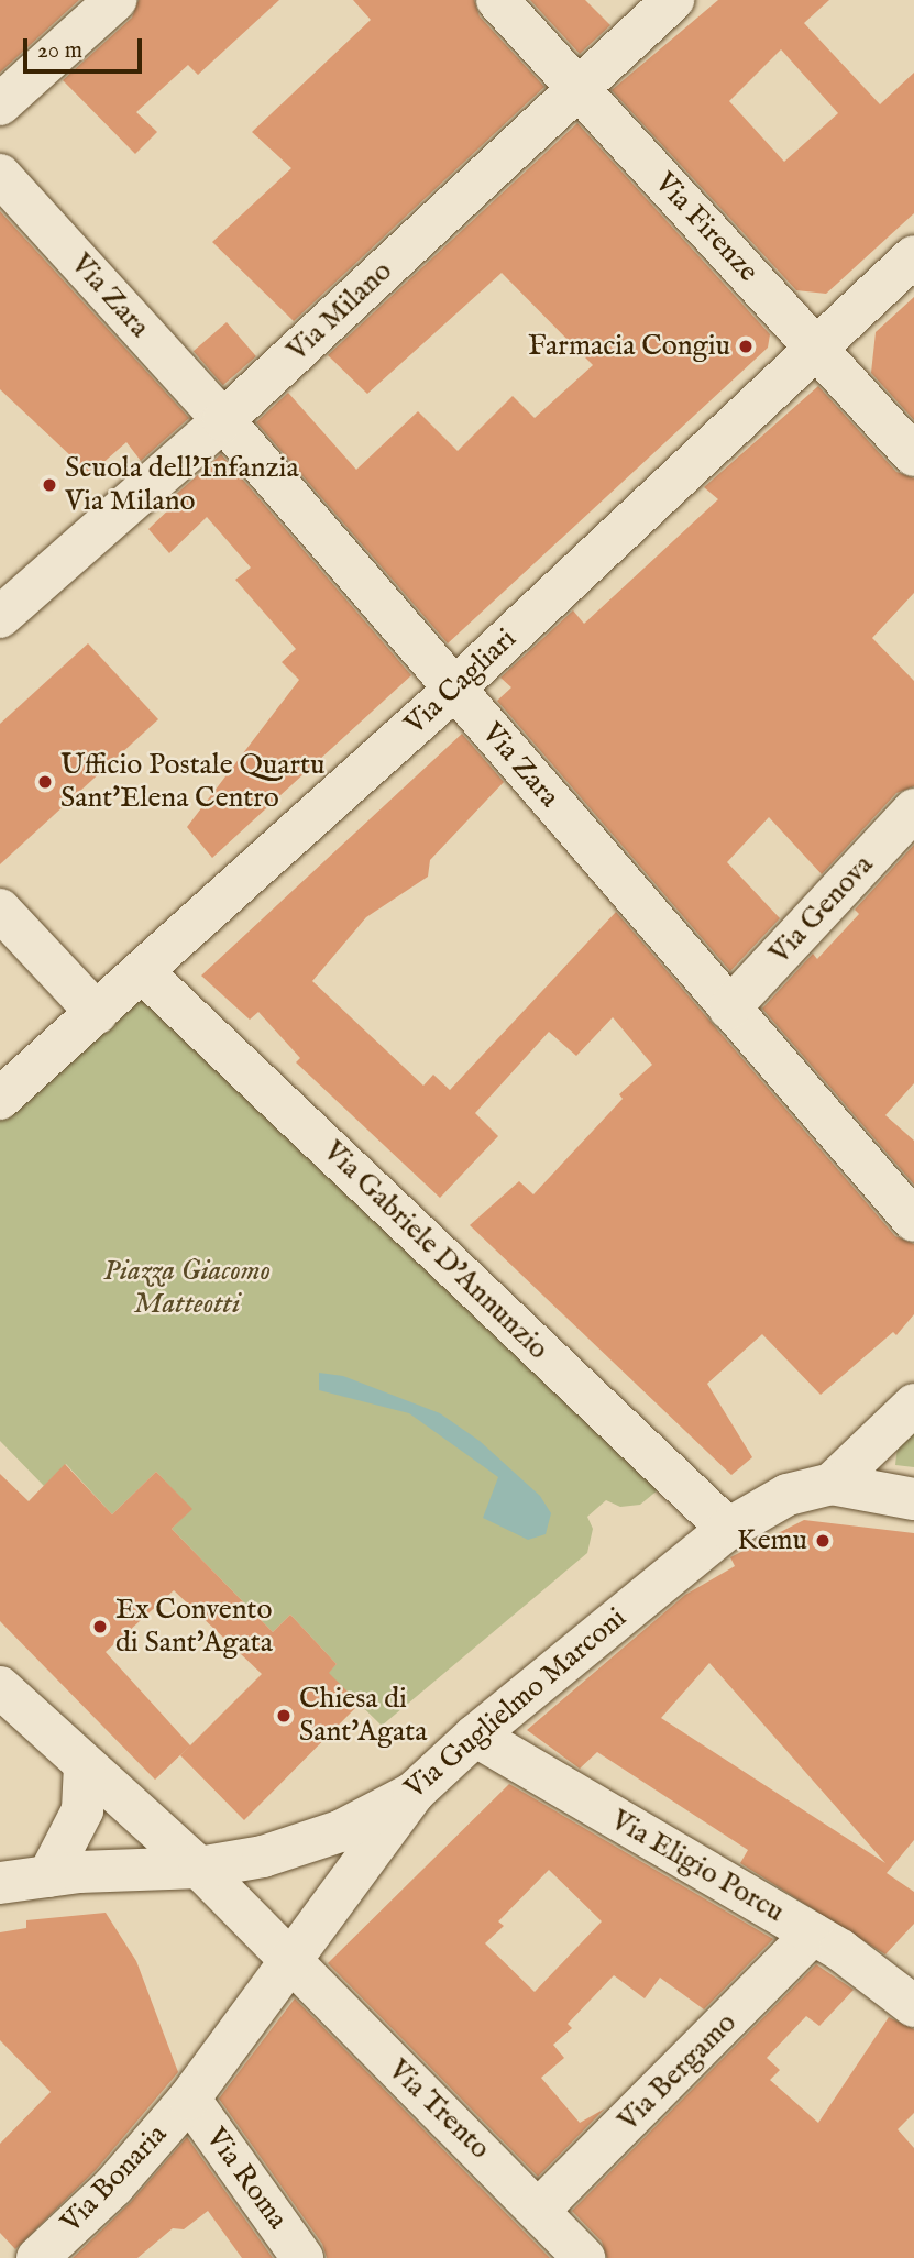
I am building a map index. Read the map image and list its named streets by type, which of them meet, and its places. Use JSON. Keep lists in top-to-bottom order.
{
  "streets": {
    "street": [
      "Via Firenze",
      "Via Zara",
      "Via Milano",
      "Via Cagliari",
      "Via Genova",
      "Via Gabriele D'Annunzio",
      "Via Guglielmo Marconi",
      "Via Eligio Porcu",
      "Via Bergamo",
      "Via Trento",
      "Via Bonaria",
      "Via Roma"
    ]
  },
  "crossings": [
    ["Via Firenze", "Via Milano"],
    ["Via Firenze", "Via Cagliari"],
    ["Via Zara", "Via Milano"],
    ["Via Zara", "Via Cagliari"],
    ["Via Zara", "Via Genova"],
    ["Via Cagliari", "Via Gabriele D'Annunzio"],
    ["Via Gabriele D'Annunzio", "Via Guglielmo Marconi"],
    ["Via Guglielmo Marconi", "Via Eligio Porcu"],
    ["Via Guglielmo Marconi", "Via Trento"],
    ["Via Guglielmo Marconi", "Via Bonaria"],
    ["Via Eligio Porcu", "Via Bergamo"],
    ["Via Bergamo", "Via Trento"],
    ["Via Trento", "Via Bonaria"],
    ["Via Bonaria", "Via Roma"]
  ],
  "parks": ["Piazza Giacomo Matteotti"],
  "places": [
    "Farmacia Congiu",
    "Scuola dell'Infanzia Via Milano",
    "Ufficio Postale Quartu Sant'Elena Centro",
    "Kemu",
    "Ex Convento di Sant'Agata",
    "Chiesa di Sant'Agata"
  ],
  "scale_bar": "20 m"
}
